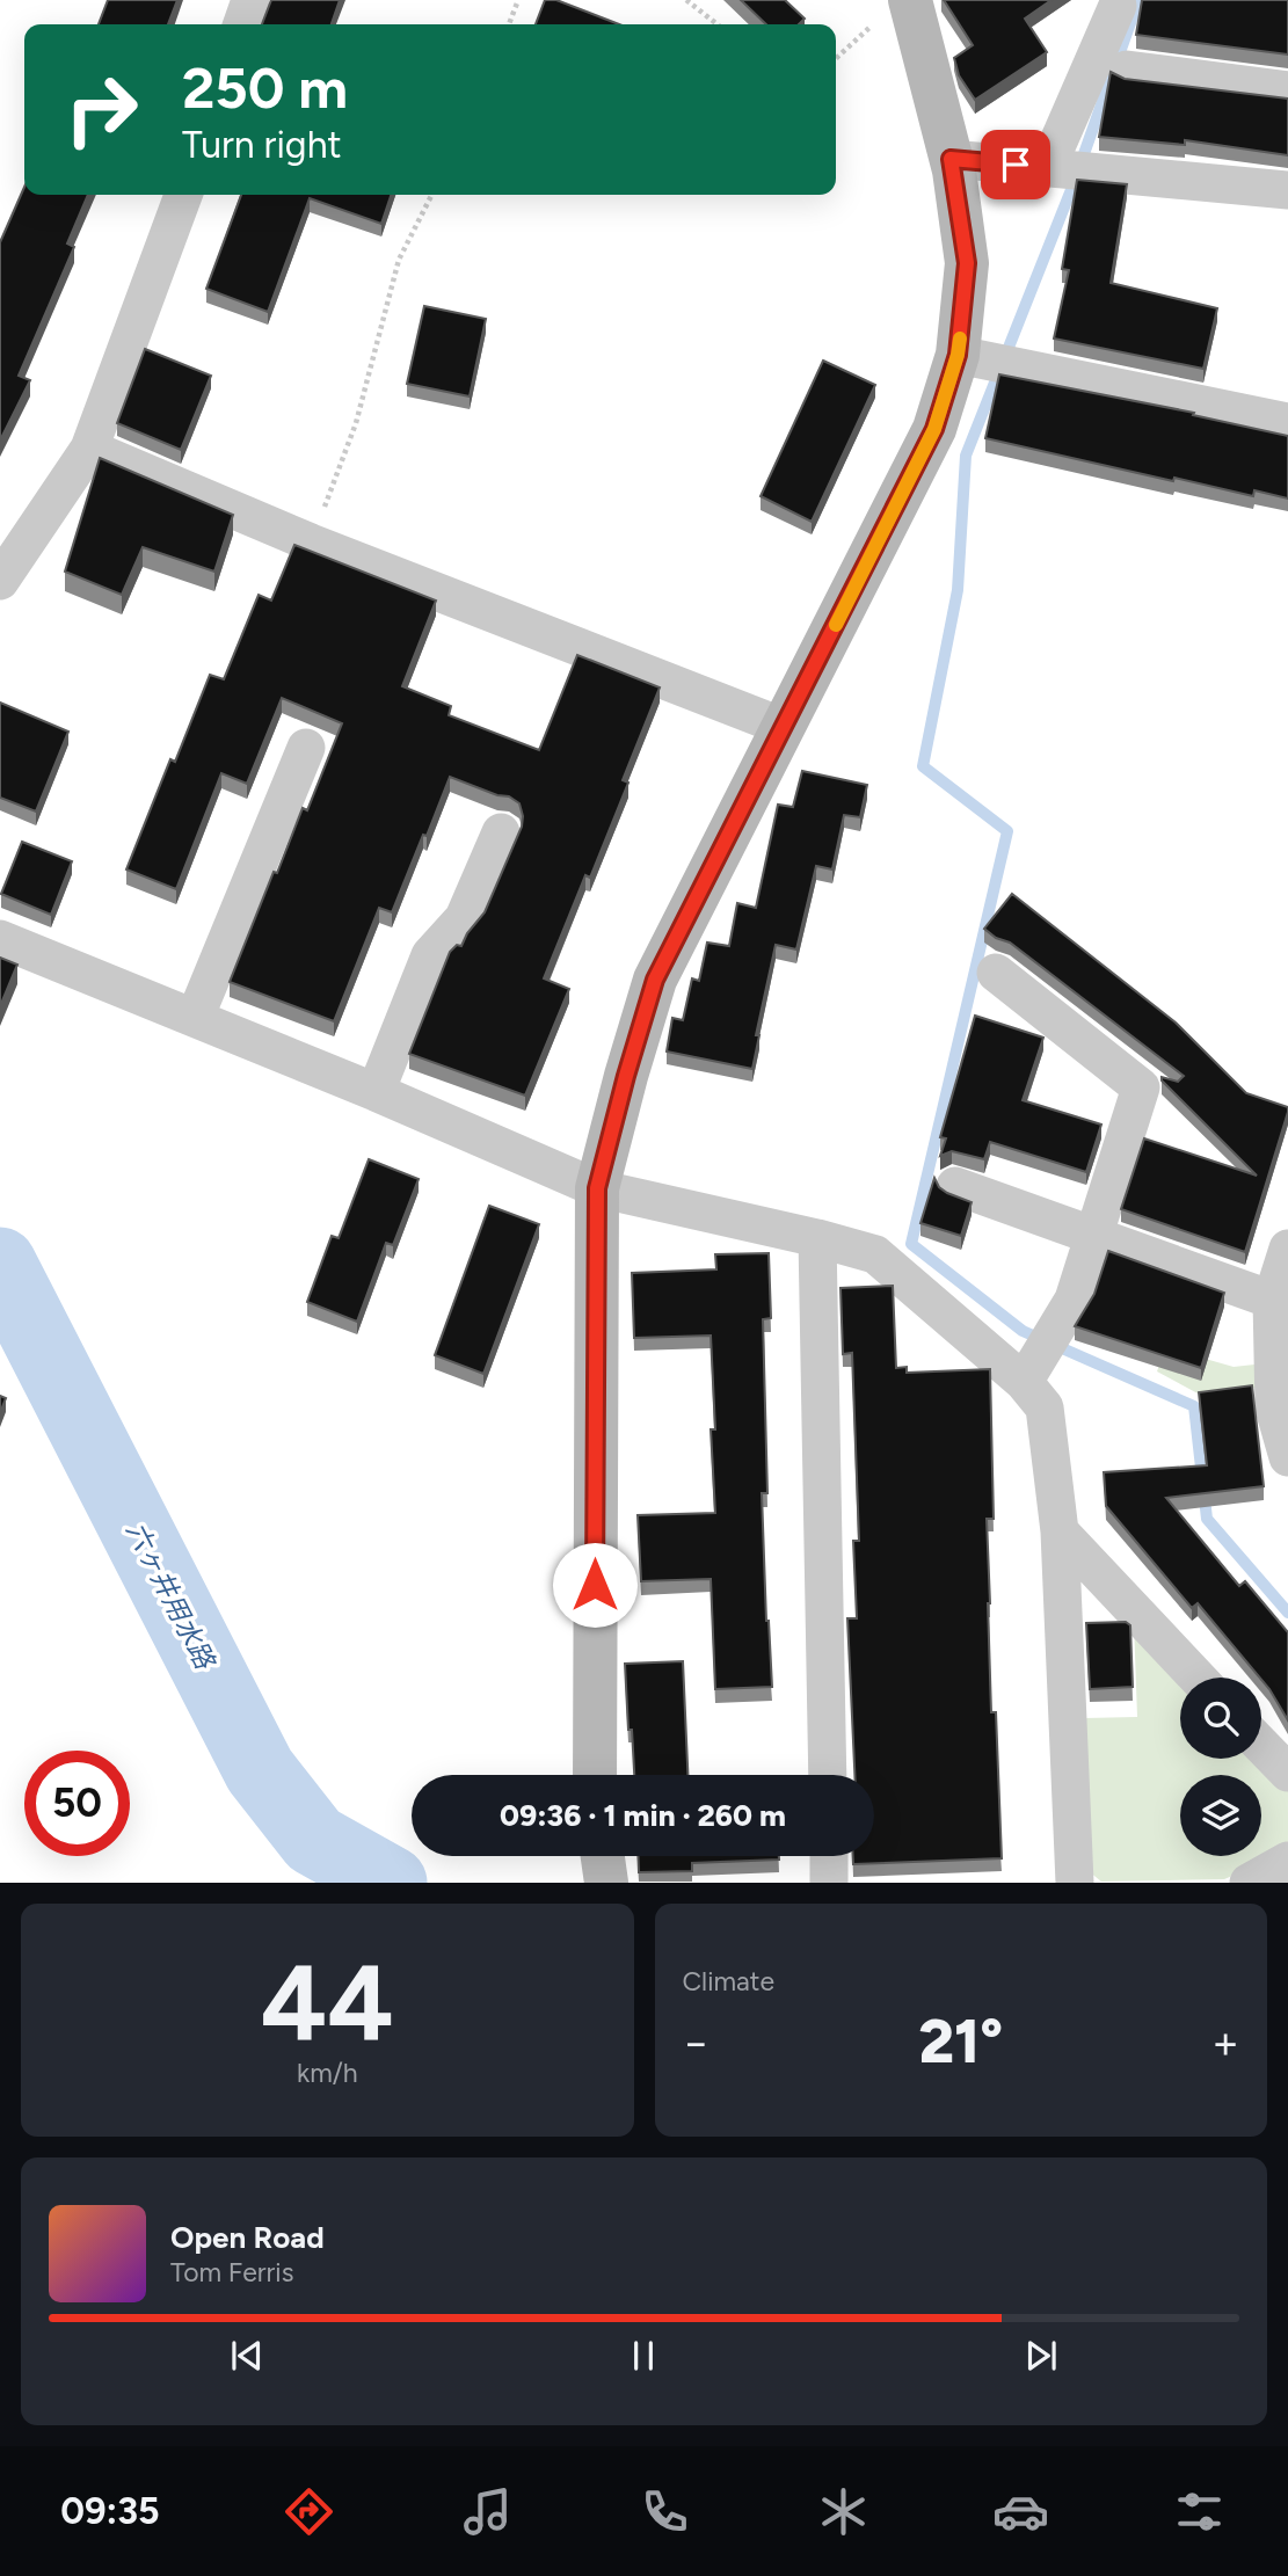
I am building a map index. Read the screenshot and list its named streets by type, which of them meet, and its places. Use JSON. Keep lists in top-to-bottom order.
{
  "water": ["六ヶ井用水路"],
  "page": {
    "turn": ["250 m", "Turn right"],
    "limit": "50",
    "trip": "09:36 · 1 min · 260 m",
    "tile": [
      ["44", "km/h"],
      "Climate"
    ],
    "heat": ["−", "21°", "+"],
    "song": ["Open Road", "Tom Ferris"],
    "tabs": "09:35"
  }
}
